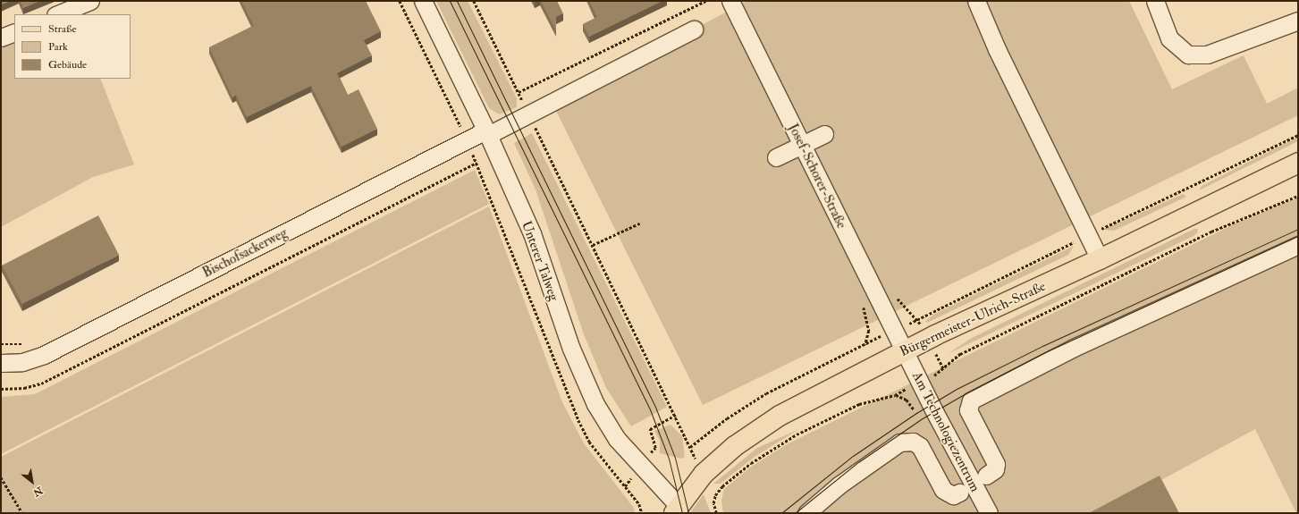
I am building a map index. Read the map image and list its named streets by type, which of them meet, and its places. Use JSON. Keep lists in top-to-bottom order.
{
  "streets": {
    "main road": ["Bürgermeister-Ulrich-Straße"],
    "street": [
      "Josef-Schorer-Straße",
      "Bischofsackerweg",
      "Unterer Talweg",
      "Am Technologiezentrum"
    ]
  },
  "crossings": [
    ["Josef-Schorer-Straße", "Bürgermeister-Ulrich-Straße"],
    ["Josef-Schorer-Straße", "Am Technologiezentrum"],
    ["Bischofsackerweg", "Unterer Talweg"],
    ["Unterer Talweg", "Bürgermeister-Ulrich-Straße"],
    ["Bürgermeister-Ulrich-Straße", "Am Technologiezentrum"]
  ],
  "legend": ["Straße", "Park", "Gebäude"],
  "north": "bottom right"
}
